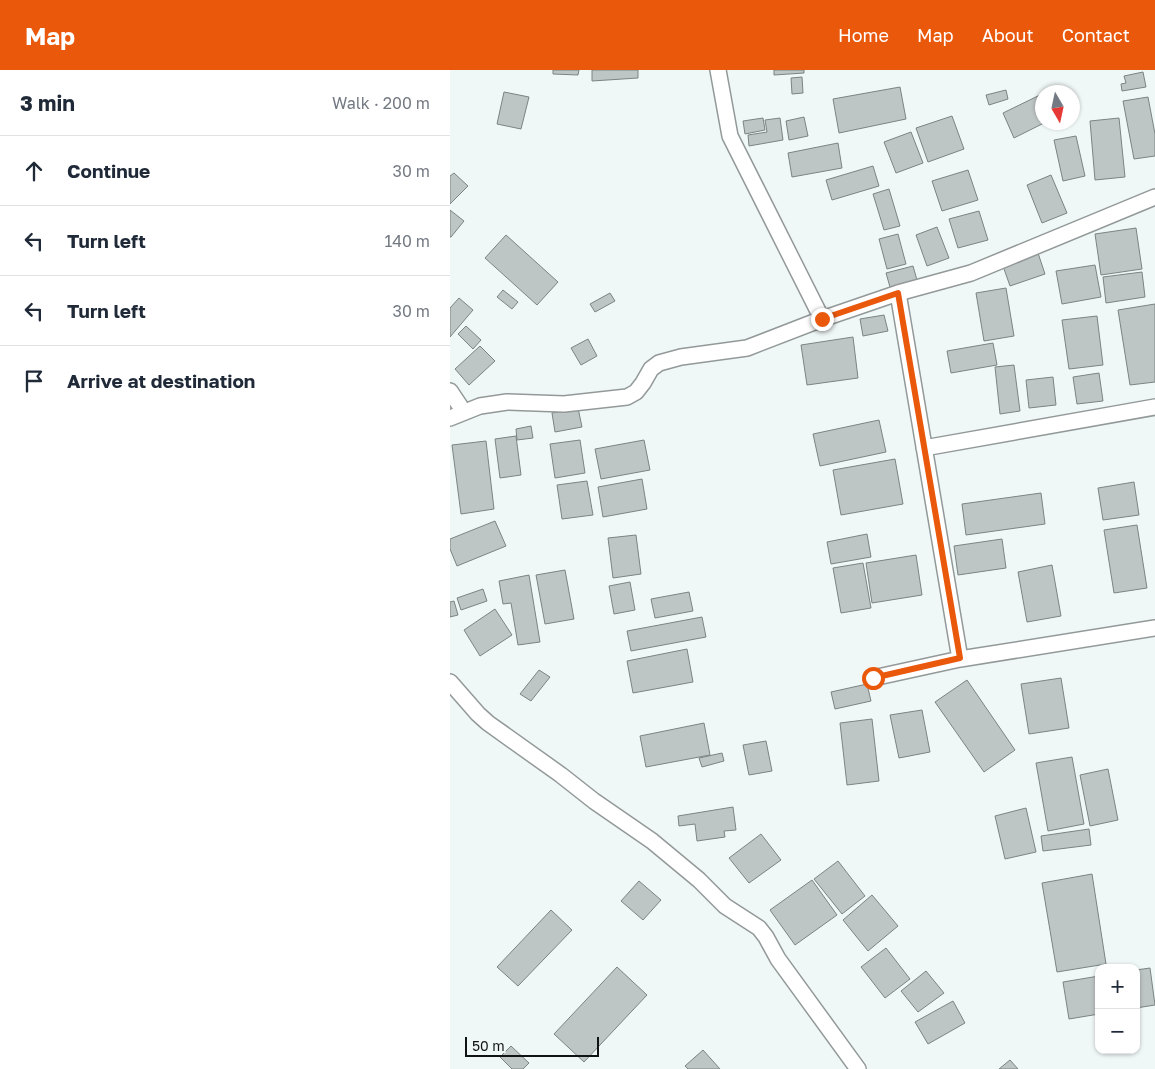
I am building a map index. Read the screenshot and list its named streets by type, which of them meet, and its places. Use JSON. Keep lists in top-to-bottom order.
{
  "scale_bar": "50 m",
  "north": "bottom",
  "page": {
    "header": "Map",
    "nav": [
      "Home",
      "Map",
      "About",
      "Contact"
    ],
    "heading": ["3 min", "Walk · 200 m"],
    "list": [
      ["Continue", "30 m"],
      ["Turn left", "140 m"],
      ["Turn left", "30 m"],
      "Arrive at destination"
    ],
    "map_buttons": ["+", "−"],
    "scale": "50 m"
  }
}
